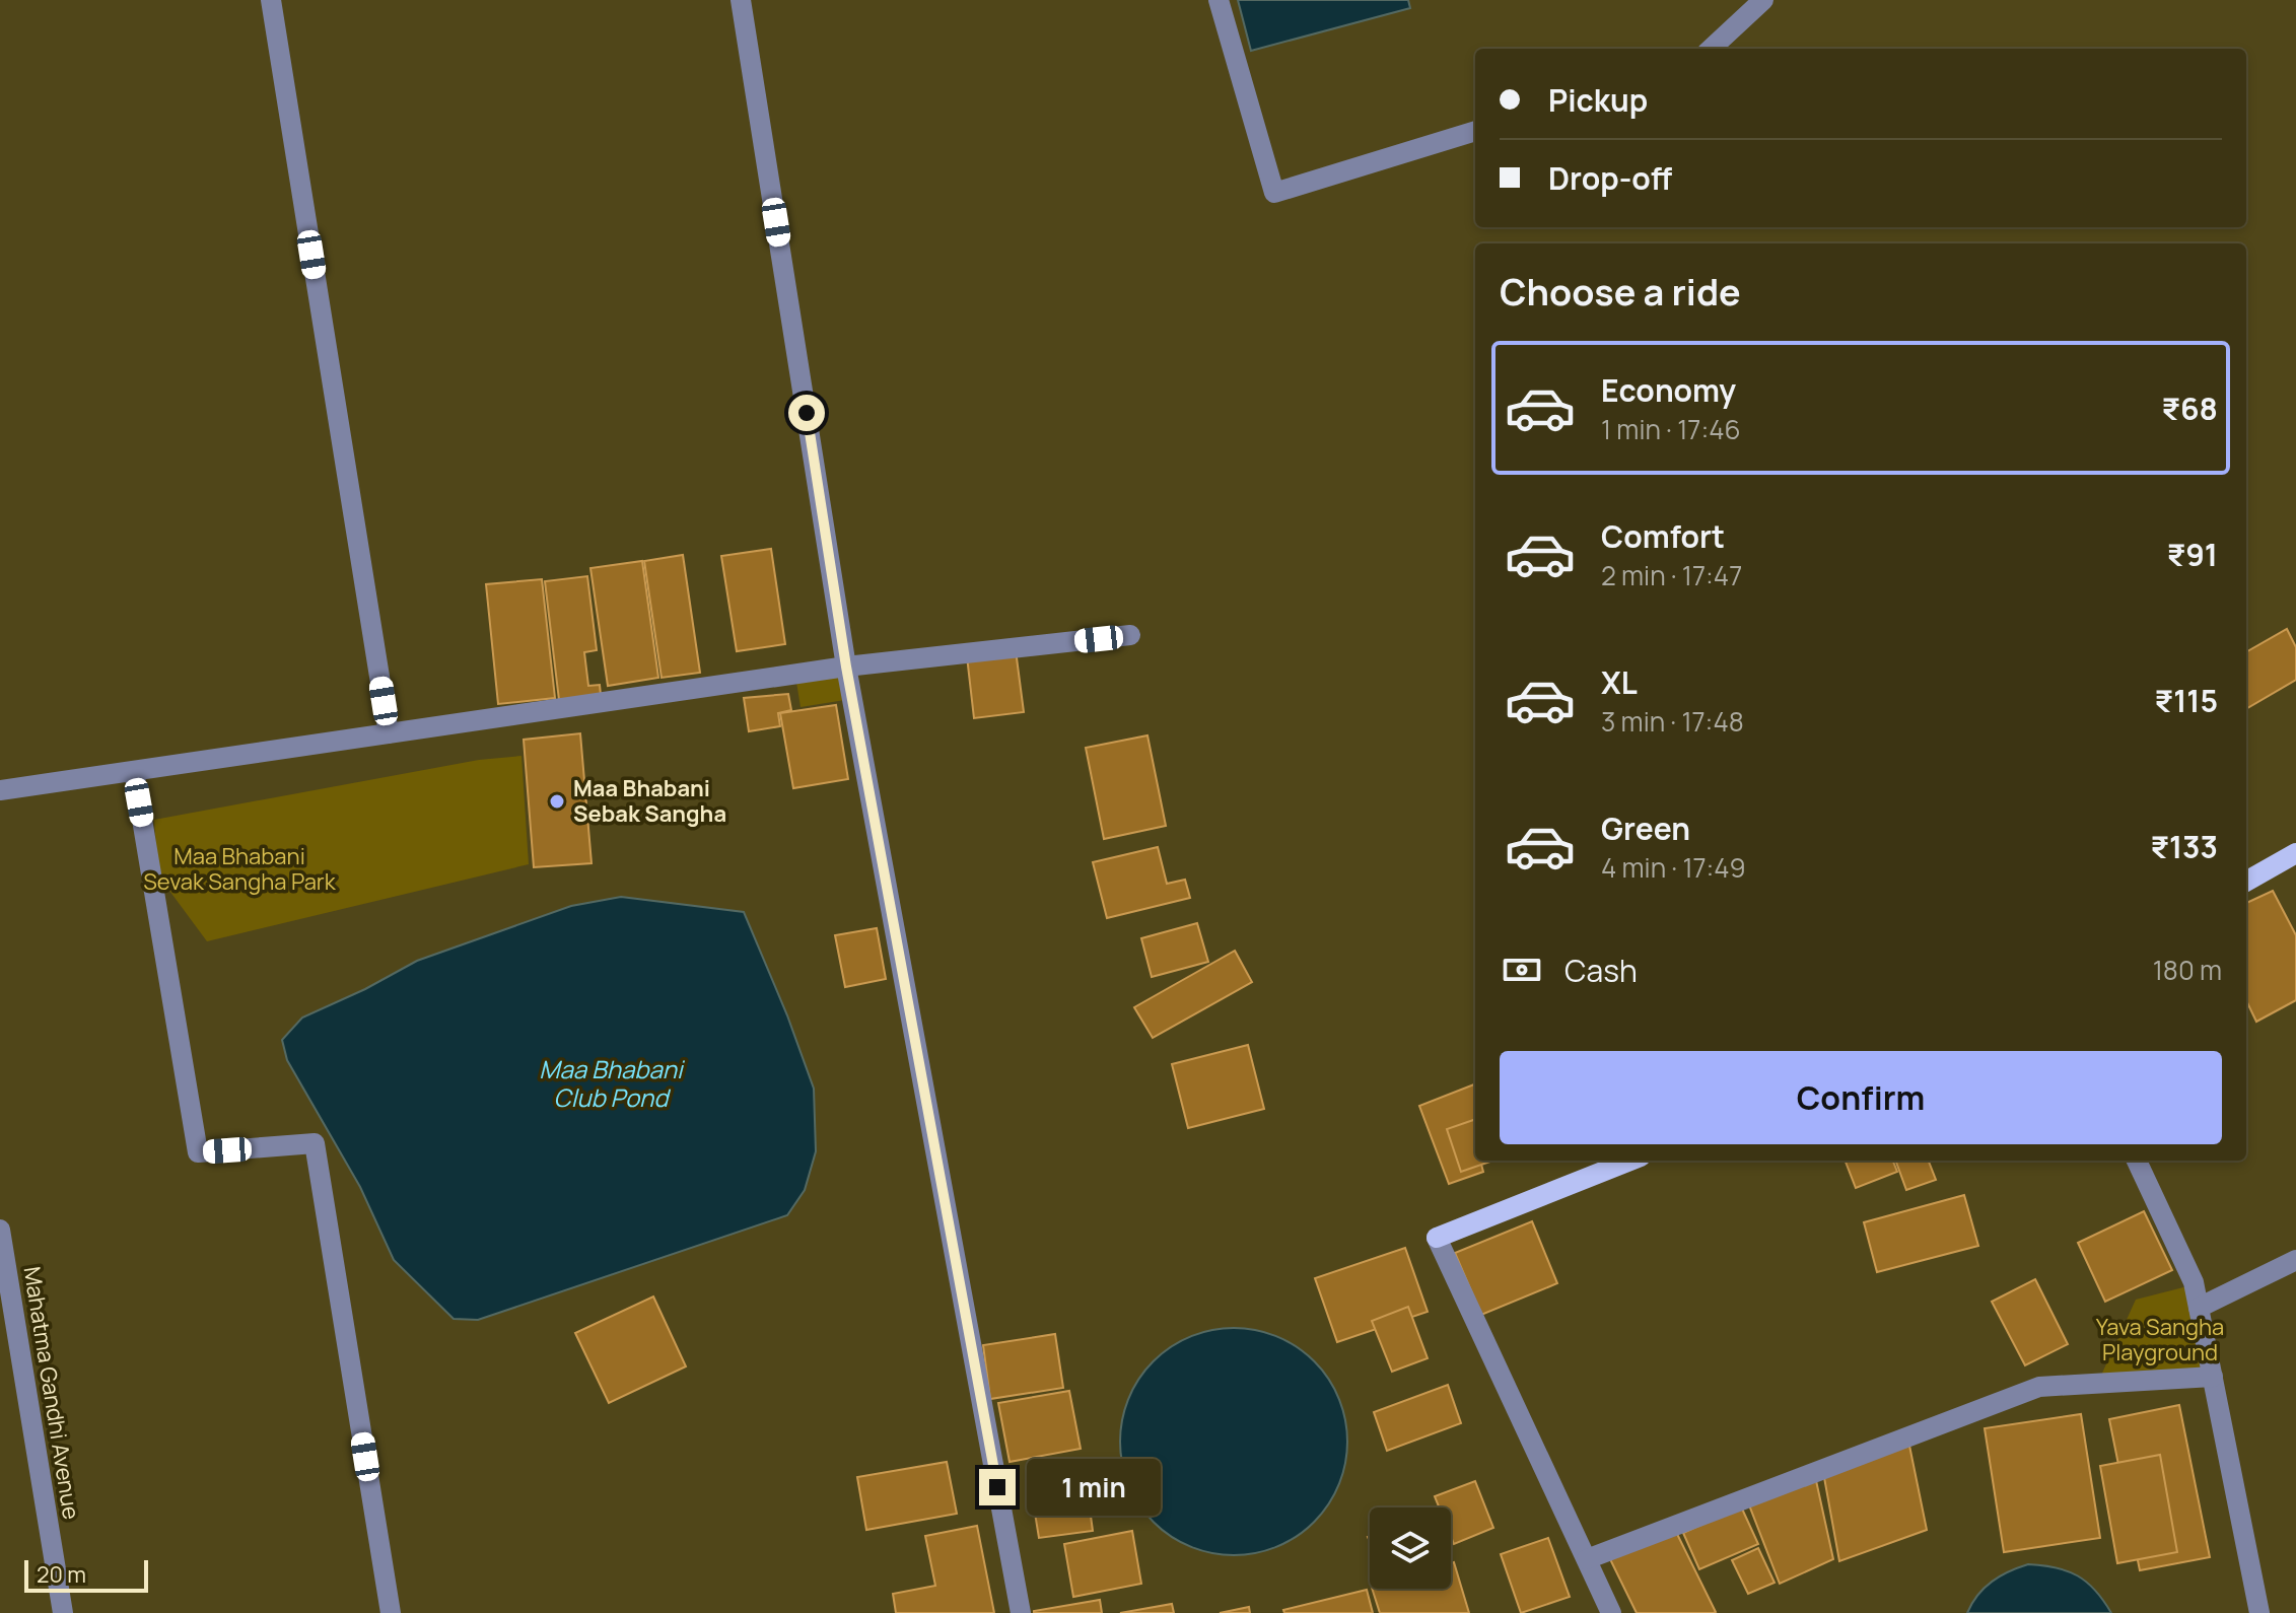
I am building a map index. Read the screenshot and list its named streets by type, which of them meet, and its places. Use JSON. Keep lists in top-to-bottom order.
{
  "streets": {
    "street": ["Mahatma Gandhi Avenue"]
  },
  "water": ["Maa Bhabani Club Pond"],
  "parks": ["Maa Bhabani Sevak Sangha Park", "Yava Sangha Playground"],
  "places": ["Maa Bhabani Sebak Sangha"],
  "scale_bar": "20 m",
  "page": {
    "banner": ["Pickup", "Drop-off"],
    "heading": "Choose a ride",
    "list": [
      {
        "name": "Economy",
        "note": "1 min · 17:46",
        "value": "₹68"
      },
      {
        "name": "Comfort",
        "note": "2 min · 17:47",
        "value": "₹91"
      },
      {
        "name": "XL",
        "note": "3 min · 17:48",
        "value": "₹115"
      },
      {
        "name": "Green",
        "note": "4 min · 17:49",
        "value": "₹133"
      }
    ],
    "pay": ["Cash", "180 m"],
    "buttons": "Confirm",
    "bubble": "1 min",
    "scale": "20 m"
  }
}
